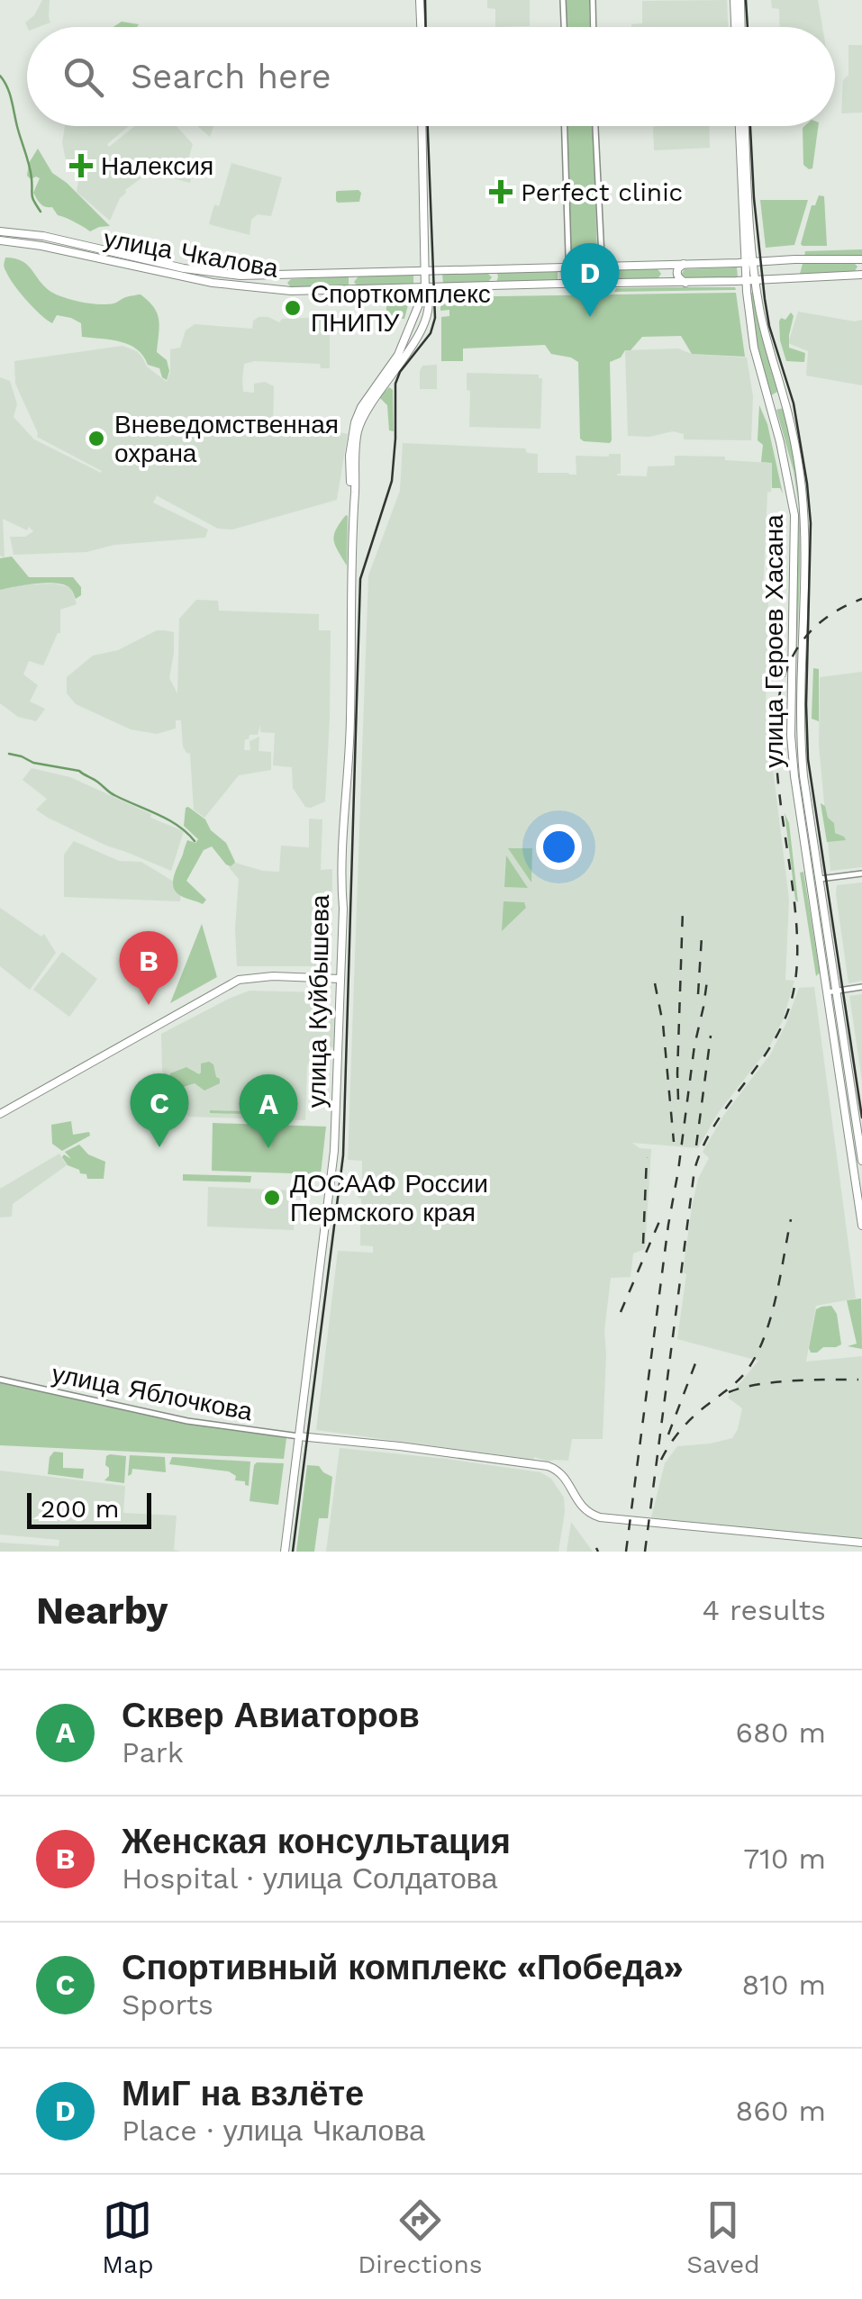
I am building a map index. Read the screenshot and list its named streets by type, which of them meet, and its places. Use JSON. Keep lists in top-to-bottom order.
{
  "streets": {
    "main road": ["улица Чкалова", "улица Героев Хасана", "улица Куйбышева"],
    "street": ["улица Яблочкова"]
  },
  "crossings": [
    ["улица Чкалова", "улица Героев Хасана"],
    ["улица Чкалова", "улица Куйбышева"],
    ["улица Куйбышева", "улица Яблочкова"]
  ],
  "places": {
    "health": ["Налексия", "Perfect clinic"],
    "other": ["Спорткомплекс ПНИПУ", "Вневедомственная охрана", "ДОСААФ России Пермского края"]
  },
  "scale_bar": "200 m",
  "page": {
    "search": "Search here",
    "pins": [
      "D",
      "B",
      "C",
      "A"
    ],
    "scale": "200 m",
    "heading": ["Nearby", "4 results"],
    "list": [
      {
        "mark": "A",
        "name": "Сквер Авиаторов",
        "note": "Park",
        "value": "680 m"
      },
      {
        "mark": "B",
        "name": "Женская консультация",
        "note": "Hospital · улица Солдатова",
        "value": "710 m"
      },
      {
        "mark": "C",
        "name": "Спортивный комплекс «Победа»",
        "note": "Sports",
        "value": "810 m"
      },
      {
        "mark": "D",
        "name": "МиГ на взлёте",
        "note": "Place · улица Чкалова",
        "value": "860 m"
      }
    ],
    "nav": ["Map", "Directions", "Saved"]
  }
}
